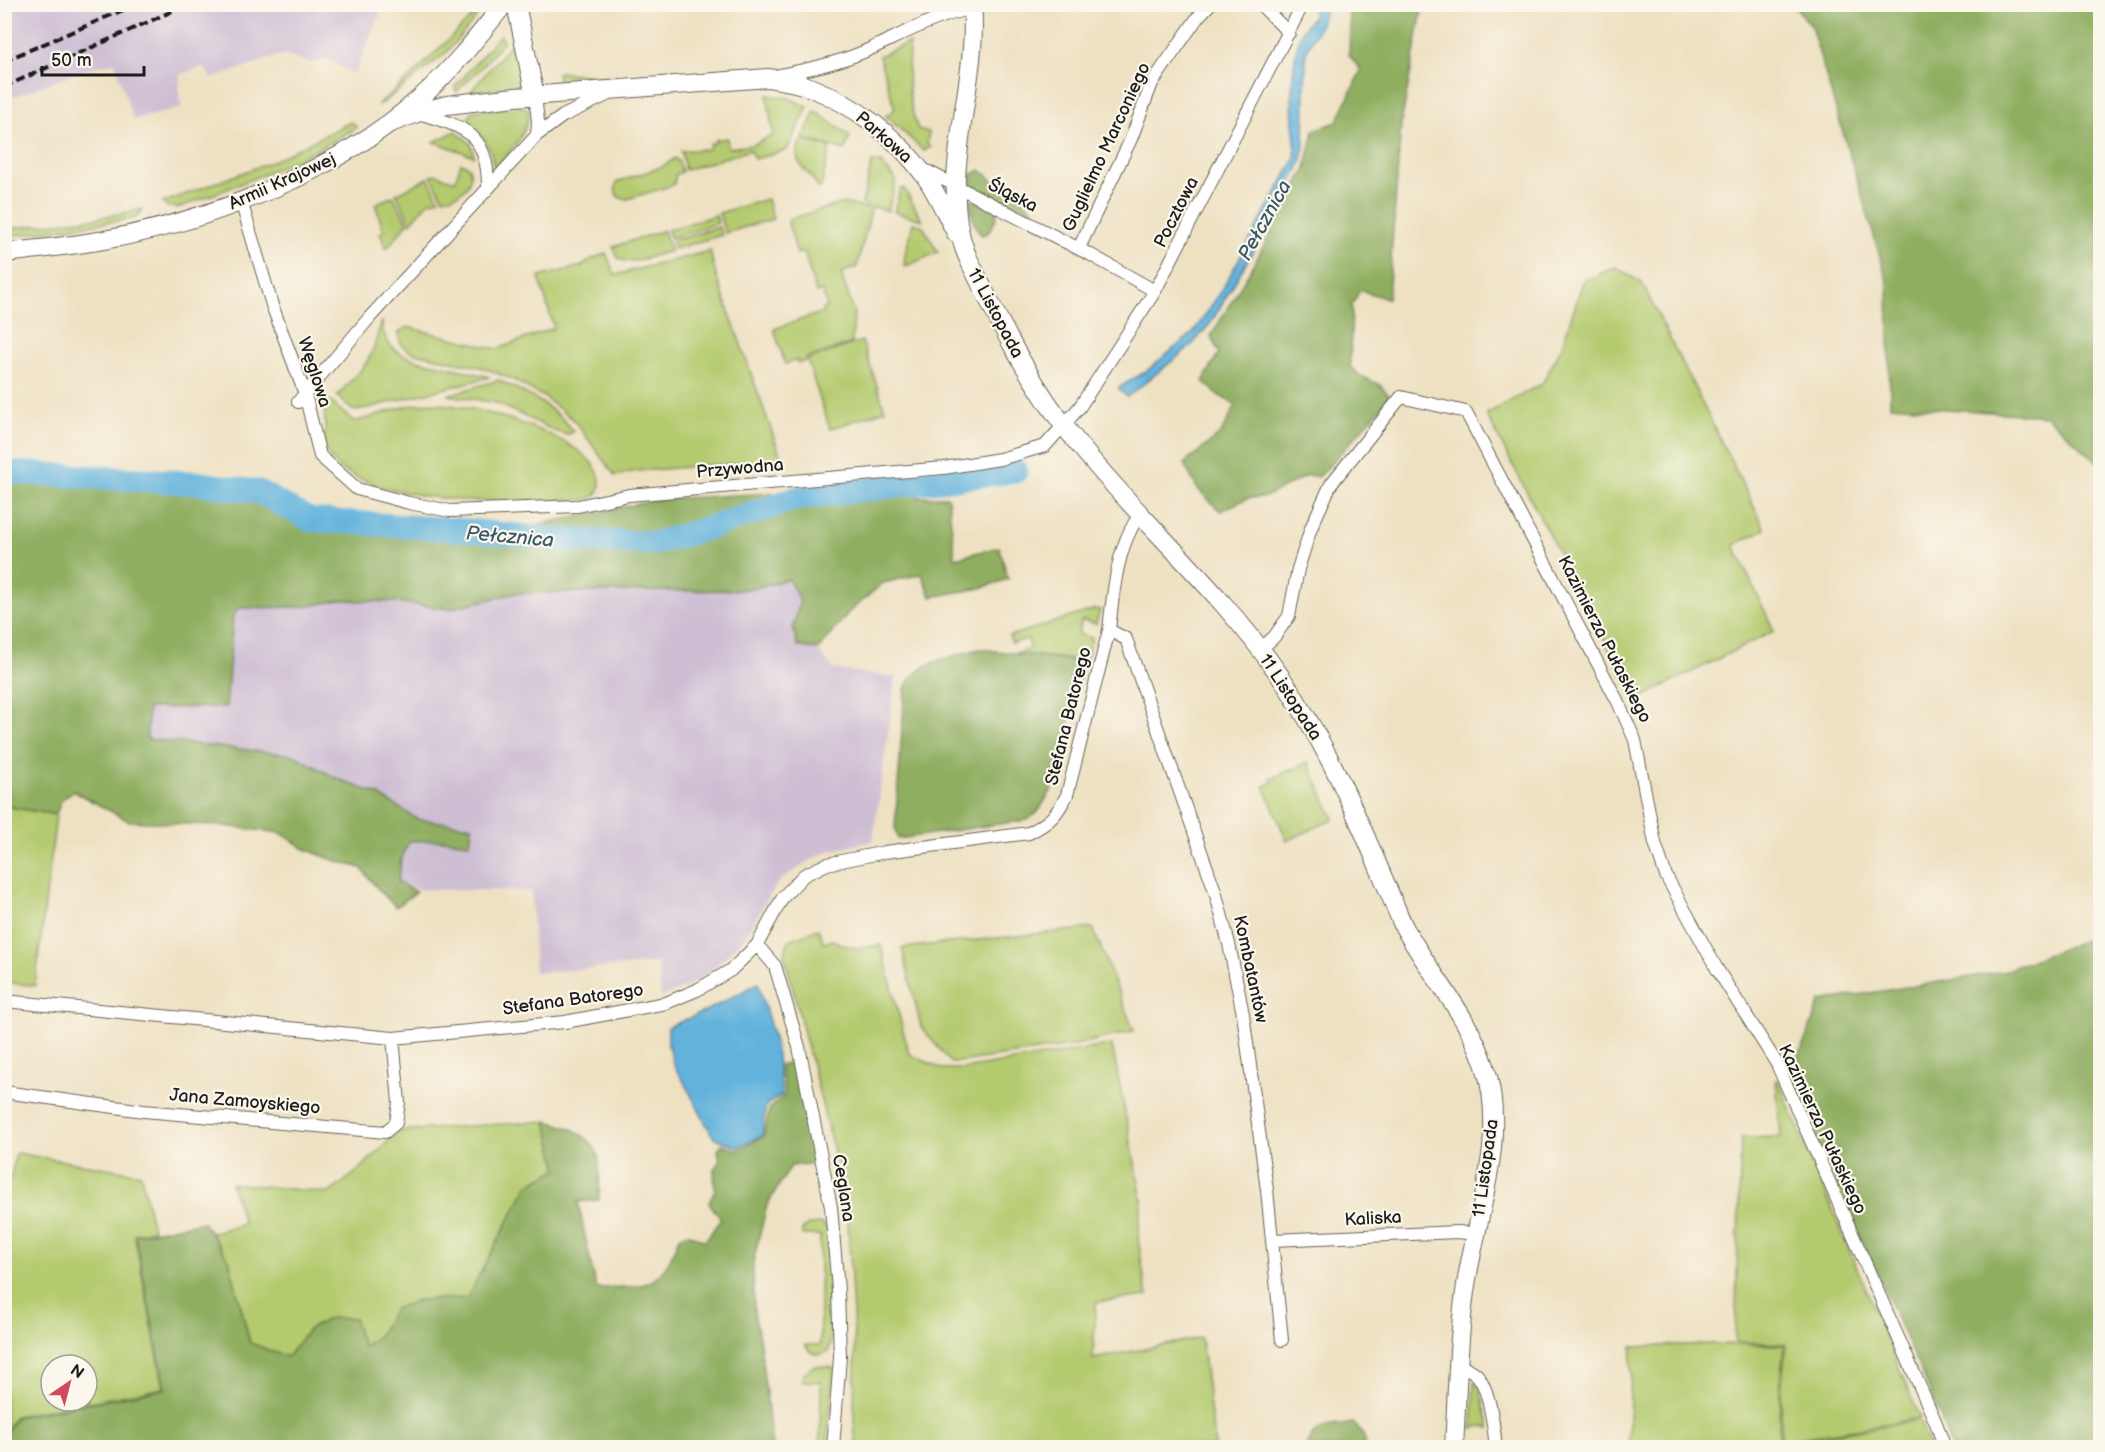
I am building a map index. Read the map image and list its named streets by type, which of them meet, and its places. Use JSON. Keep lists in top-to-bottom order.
{
  "streets": {
    "main road": ["Parkowa", "Armii Krajowej", "11 Listopada"],
    "street": [
      "Guglielmo Marconiego",
      "Śląska",
      "Pocztowa",
      "Węglowa",
      "Przywodna",
      "Kazimierza Pułaskiego",
      "Stefana Batorego",
      "Kombatantów",
      "Jana Zamoyskiego",
      "Ceglana",
      "Kaliska"
    ]
  },
  "crossings": [
    ["Parkowa", "Armii Krajowej"],
    ["Parkowa", "Śląska"],
    ["Parkowa", "11 Listopada"],
    ["Guglielmo Marconiego", "Śląska"],
    ["Armii Krajowej", "Węglowa"],
    ["Śląska", "Pocztowa"],
    ["Śląska", "11 Listopada"],
    ["Pocztowa", "11 Listopada"],
    ["Pocztowa", "Przywodna"],
    ["11 Listopada", "Przywodna"],
    ["11 Listopada", "Kazimierza Pułaskiego"],
    ["11 Listopada", "Stefana Batorego"],
    ["11 Listopada", "Kaliska"],
    ["Węglowa", "Przywodna"],
    ["Stefana Batorego", "Kombatantów"],
    ["Stefana Batorego", "Jana Zamoyskiego"],
    ["Stefana Batorego", "Ceglana"],
    ["Kombatantów", "Kaliska"]
  ],
  "water": ["Pełcznica"],
  "scale_bar": "50 m",
  "north": "top right"
}
